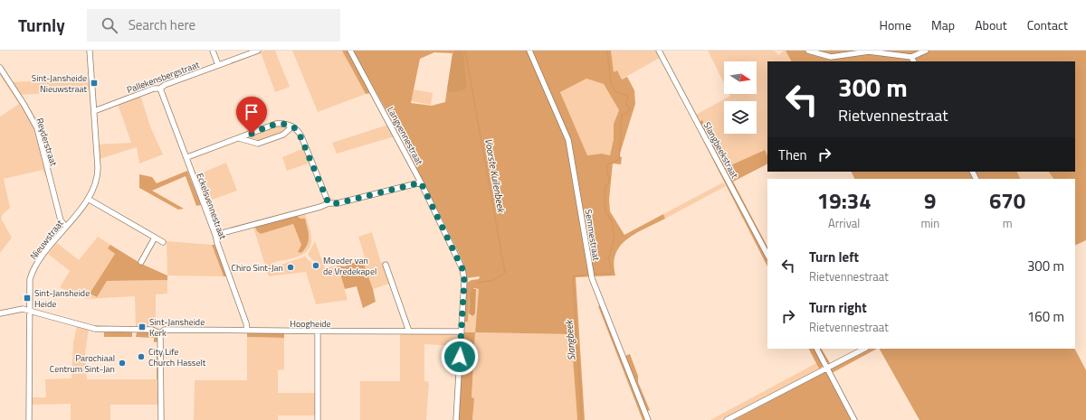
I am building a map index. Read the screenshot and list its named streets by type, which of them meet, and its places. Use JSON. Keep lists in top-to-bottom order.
{
  "streets": {
    "street": [
      "Pallekensbergstraat",
      "Langvennestraat",
      "Reyderstraat",
      "Slangbeekstraat",
      "Eckelsvennestraat",
      "Semmestraat",
      "Nieuwstraat",
      "Hoogheide"
    ]
  },
  "crossings": [
    ["Pallekensbergstraat", "Eckelsvennestraat"],
    ["Pallekensbergstraat", "Nieuwstraat"],
    ["Langvennestraat", "Hoogheide"],
    ["Reyderstraat", "Nieuwstraat"],
    ["Eckelsvennestraat", "Hoogheide"]
  ],
  "water": ["Voorste Kuilenbeek", "Slangbeek"],
  "places": {
    "transit": ["Sint-Jansheide Nieuwstraat", "Sint-Jansheide Heide", "Sint-Jansheide Kerk"],
    "other": [
      "Moeder van de Vredekapel",
      "Chiro Sint-Jan",
      "City Life Church Hasselt",
      "Parochiaal Centrum Sint-Jan"
    ]
  },
  "north": "right",
  "page": {
    "header": "Turnly",
    "search": "Search here",
    "nav": [
      "Home",
      "Map",
      "About",
      "Contact"
    ],
    "turn": ["300 m", "Rietvennestraat"],
    "then": "Then",
    "eta": [
      "19:34",
      "Arrival",
      "9",
      "min",
      "670",
      "m"
    ],
    "list": [
      {
        "name": "Turn left",
        "note": "Rietvennestraat",
        "value": "300 m"
      },
      {
        "name": "Turn right",
        "note": "Rietvennestraat",
        "value": "160 m"
      }
    ]
  }
}
